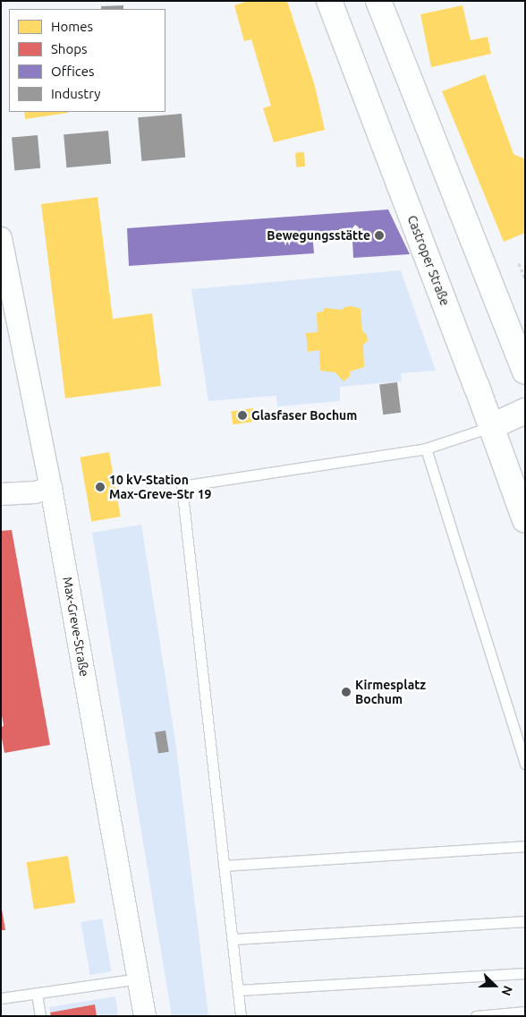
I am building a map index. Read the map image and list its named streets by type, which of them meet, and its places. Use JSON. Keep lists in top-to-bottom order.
{
  "streets": {
    "main road": ["Castroper Straße"],
    "street": ["Max-Greve-Straße"]
  },
  "places": [
    "Bewegungsstätte",
    "Glasfaser Bochum",
    "10 kV-Station Max-Greve-Str 19",
    "Kirmesplatz Bochum"
  ],
  "legend": [
    "Homes",
    "Shops",
    "Offices",
    "Industry"
  ],
  "north": "right"
}
